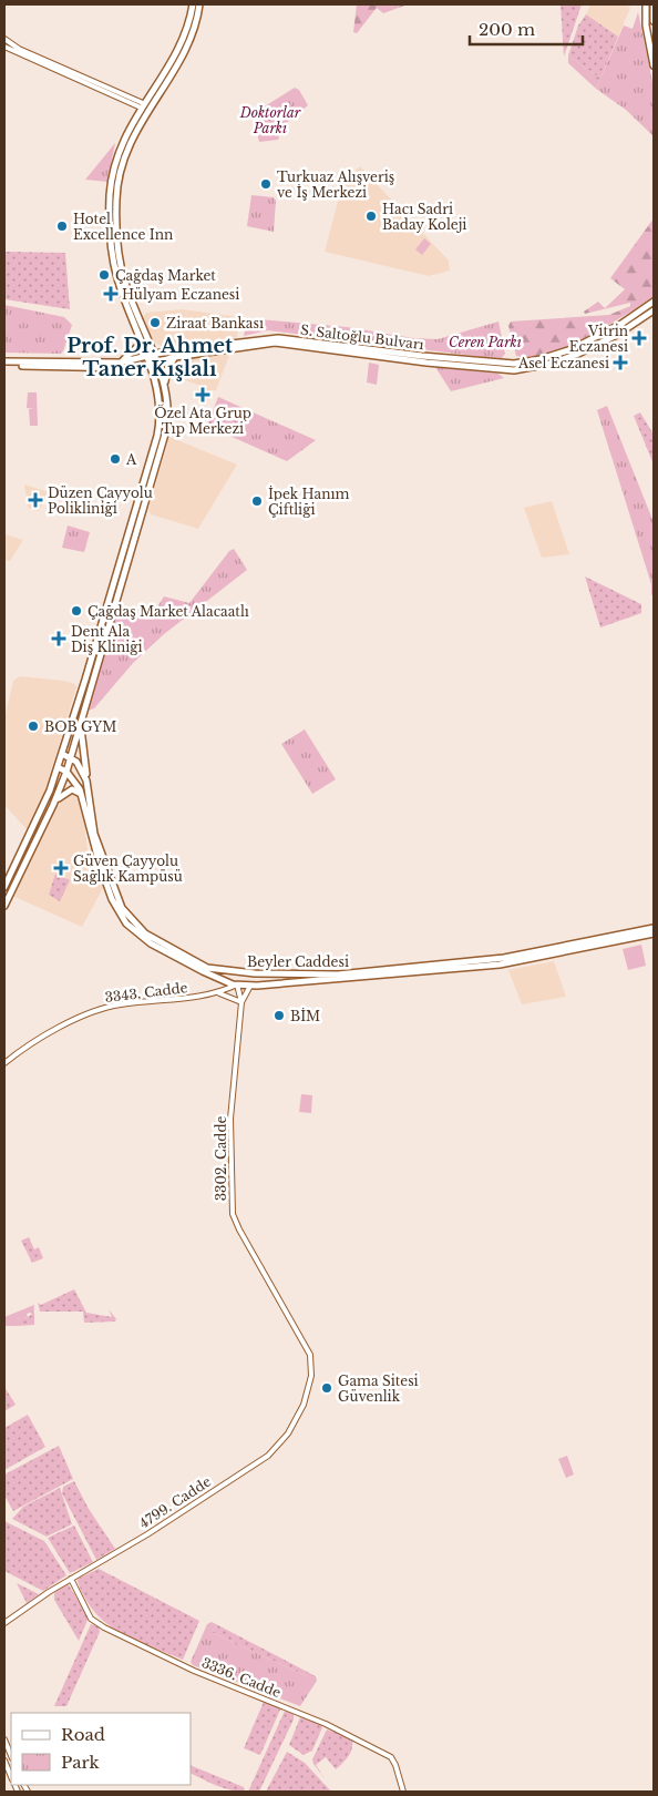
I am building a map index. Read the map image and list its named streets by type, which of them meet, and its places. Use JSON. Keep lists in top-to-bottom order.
{
  "streets": {
    "main road": ["S. Saltoğlu Bulvarı", "Beyler Caddesi"],
    "street": [
      "3343. Cadde",
      "3302. Cadde",
      "4799. Cadde",
      "3336. Cadde"
    ]
  },
  "crossings": [
    ["Beyler Caddesi", "3343. Cadde"],
    ["Beyler Caddesi", "3302. Cadde"],
    ["3343. Cadde", "3302. Cadde"],
    ["3302. Cadde", "4799. Cadde"],
    ["4799. Cadde", "3336. Cadde"]
  ],
  "districts": ["Prof. Dr. Ahmet Taner Kışlalı"],
  "parks": ["Doktorlar Parkı", "Ceren Parkı"],
  "places": {
    "other": [
      "Turkuaz Alışveriş ve İş Merkezi",
      "Hacı Sadri Baday Koleji",
      "Hotel Excellence Inn",
      "Çağdaş Market",
      "Ziraat Bankası",
      "A",
      "İpek Hanım Çiftliği",
      "Çağdaş Market Alacaatlı",
      "BOB GYM",
      "BİM",
      "Gama Sitesi Güvenlik"
    ],
    "health": [
      "Hülyam Eczanesi",
      "Vitrin Eczanesi",
      "Asel Eczanesi",
      "Özel Ata Grup Tıp Merkezi",
      "Düzen Çayyolu Polikliniği",
      "Dent Ala Diş Kliniği",
      "Güven Çayyolu Sağlık Kampüsü"
    ]
  },
  "legend": ["Road", "Park"],
  "scale_bar": "200 m"
}
